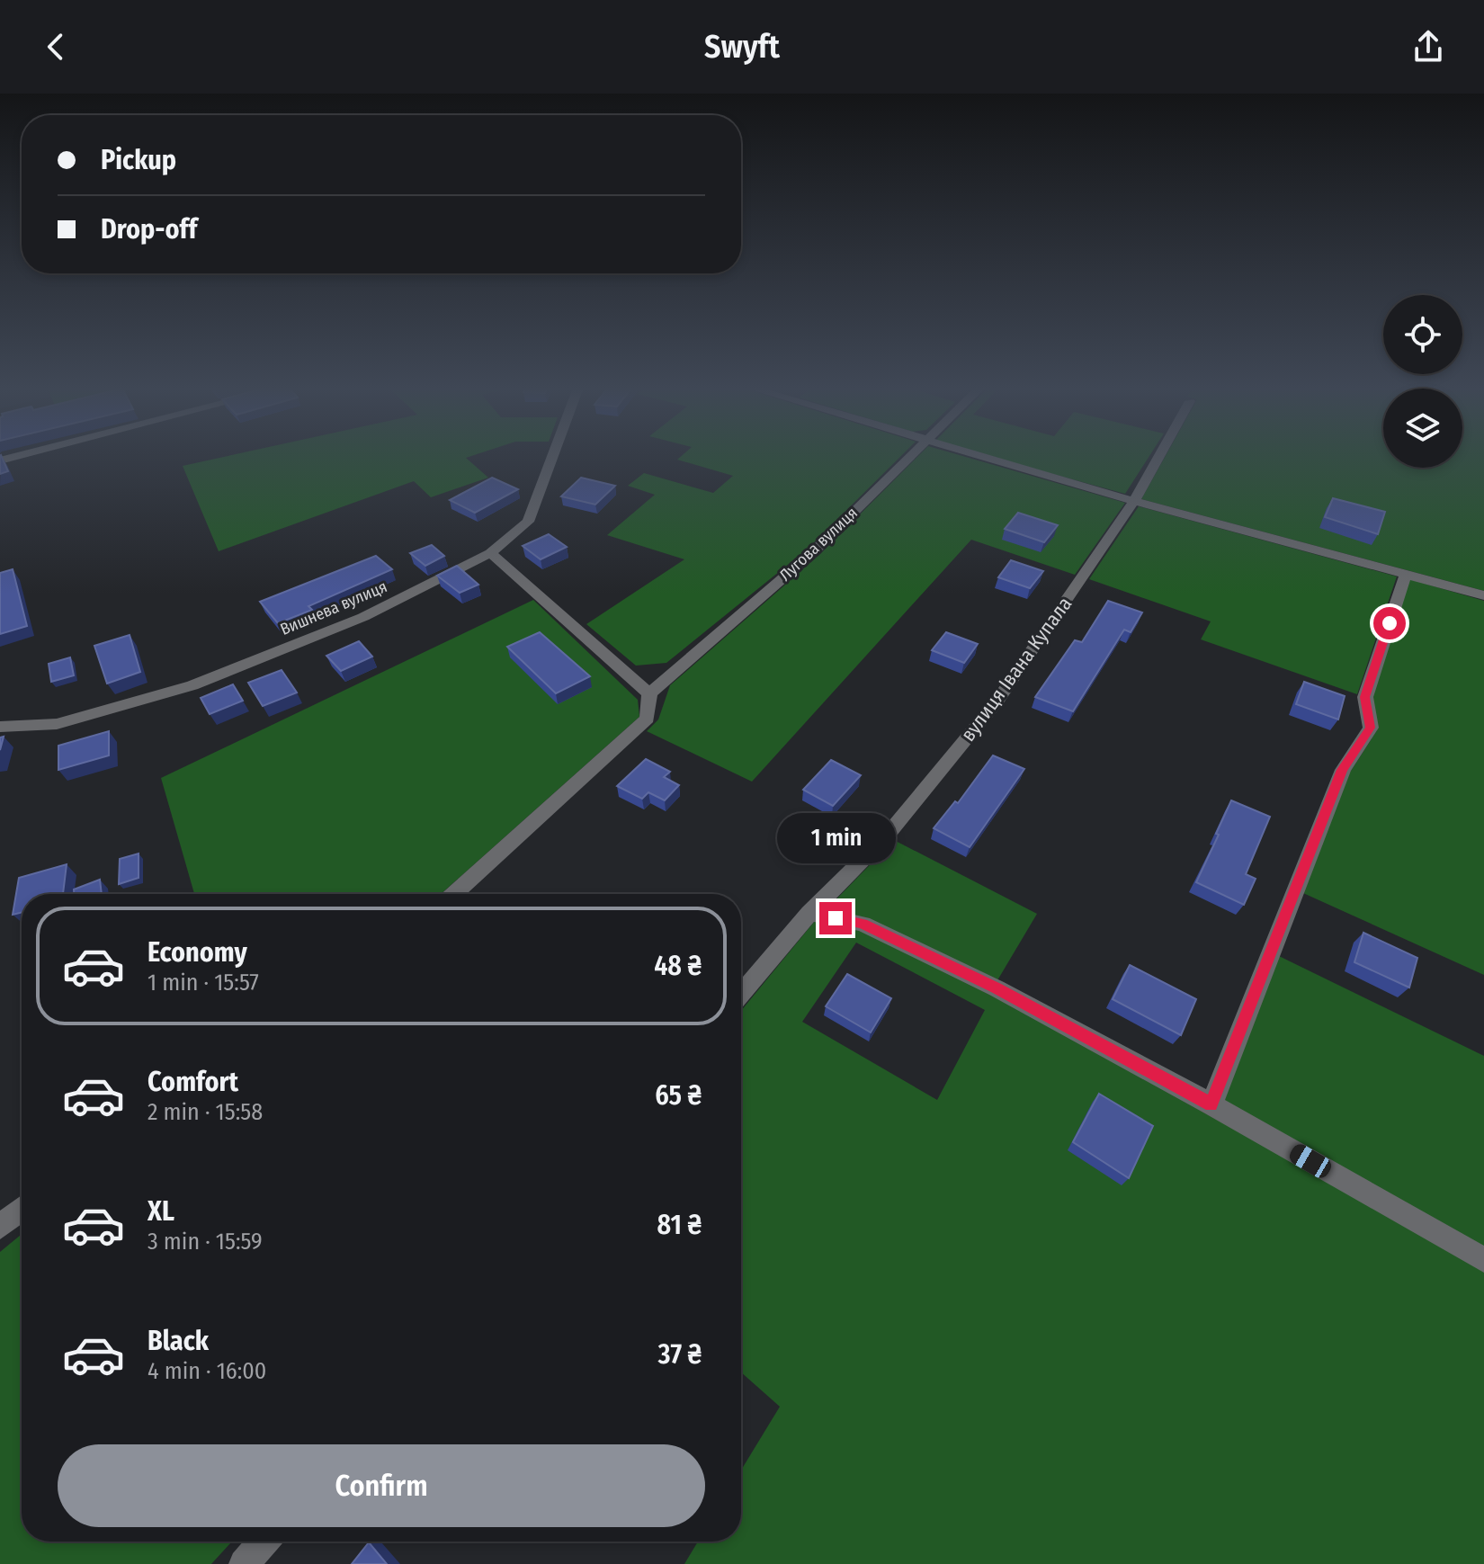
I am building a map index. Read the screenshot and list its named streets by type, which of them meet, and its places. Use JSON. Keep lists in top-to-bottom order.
{
  "streets": {
    "street": ["Лугова вулиця", "Вишнева вулиця", "вулиця Івана Купала"]
  },
  "page": {
    "header": "Swyft",
    "banner": ["Pickup", "Drop-off"],
    "bubble": "1 min",
    "list": [
      {
        "name": "Economy",
        "note": "1 min · 15:57",
        "value": "48 ₴"
      },
      {
        "name": "Comfort",
        "note": "2 min · 15:58",
        "value": "65 ₴"
      },
      {
        "name": "XL",
        "note": "3 min · 15:59",
        "value": "81 ₴"
      },
      {
        "name": "Black",
        "note": "4 min · 16:00",
        "value": "37 ₴"
      }
    ],
    "buttons": "Confirm"
  }
}
